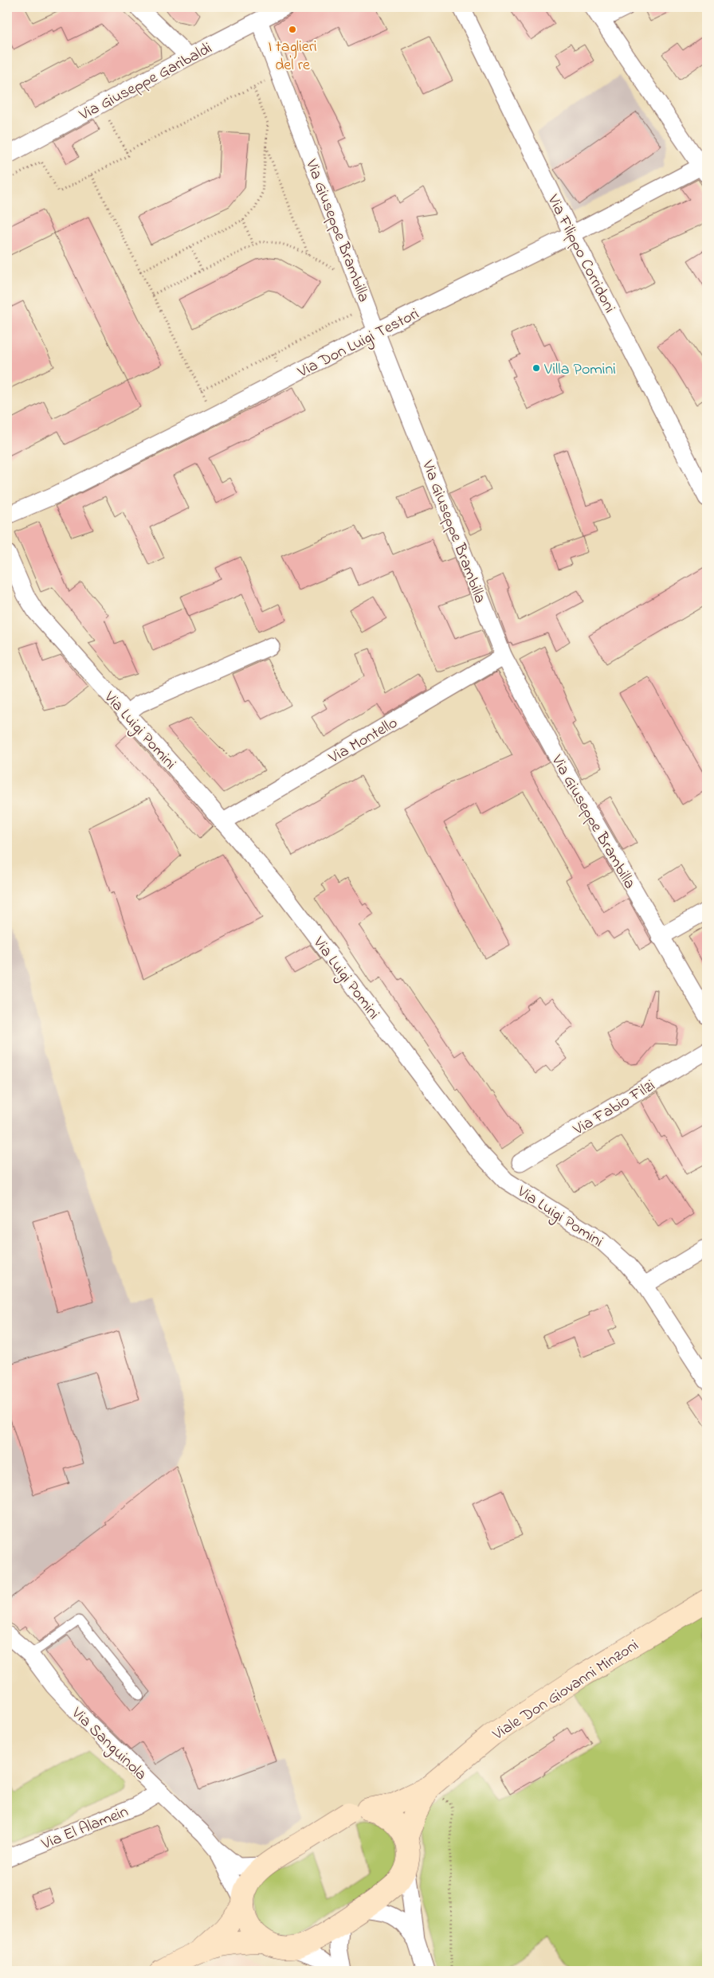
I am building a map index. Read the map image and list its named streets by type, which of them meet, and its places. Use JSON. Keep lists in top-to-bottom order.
{
  "streets": {
    "street": [
      "Via Giuseppe Garibaldi",
      "Via Giuseppe Brambilla",
      "Via Filippo Corridoni",
      "Via Don Luigi Testori",
      "Via Luigi Pomini",
      "Via Montello",
      "Via Fabio Filzi",
      "Viale Don Giovanni Minzoni",
      "Via Sanguinola",
      "Via El Alamein"
    ]
  },
  "crossings": [
    ["Via Giuseppe Garibaldi", "Via Giuseppe Brambilla"],
    ["Via Giuseppe Brambilla", "Via Don Luigi Testori"],
    ["Via Giuseppe Brambilla", "Via Montello"],
    ["Via Filippo Corridoni", "Via Don Luigi Testori"],
    ["Via Luigi Pomini", "Via Montello"],
    ["Viale Don Giovanni Minzoni", "Via Sanguinola"],
    ["Via Sanguinola", "Via El Alamein"]
  ],
  "places": ["I taglieri del re", "Villa Pomini"]
}
